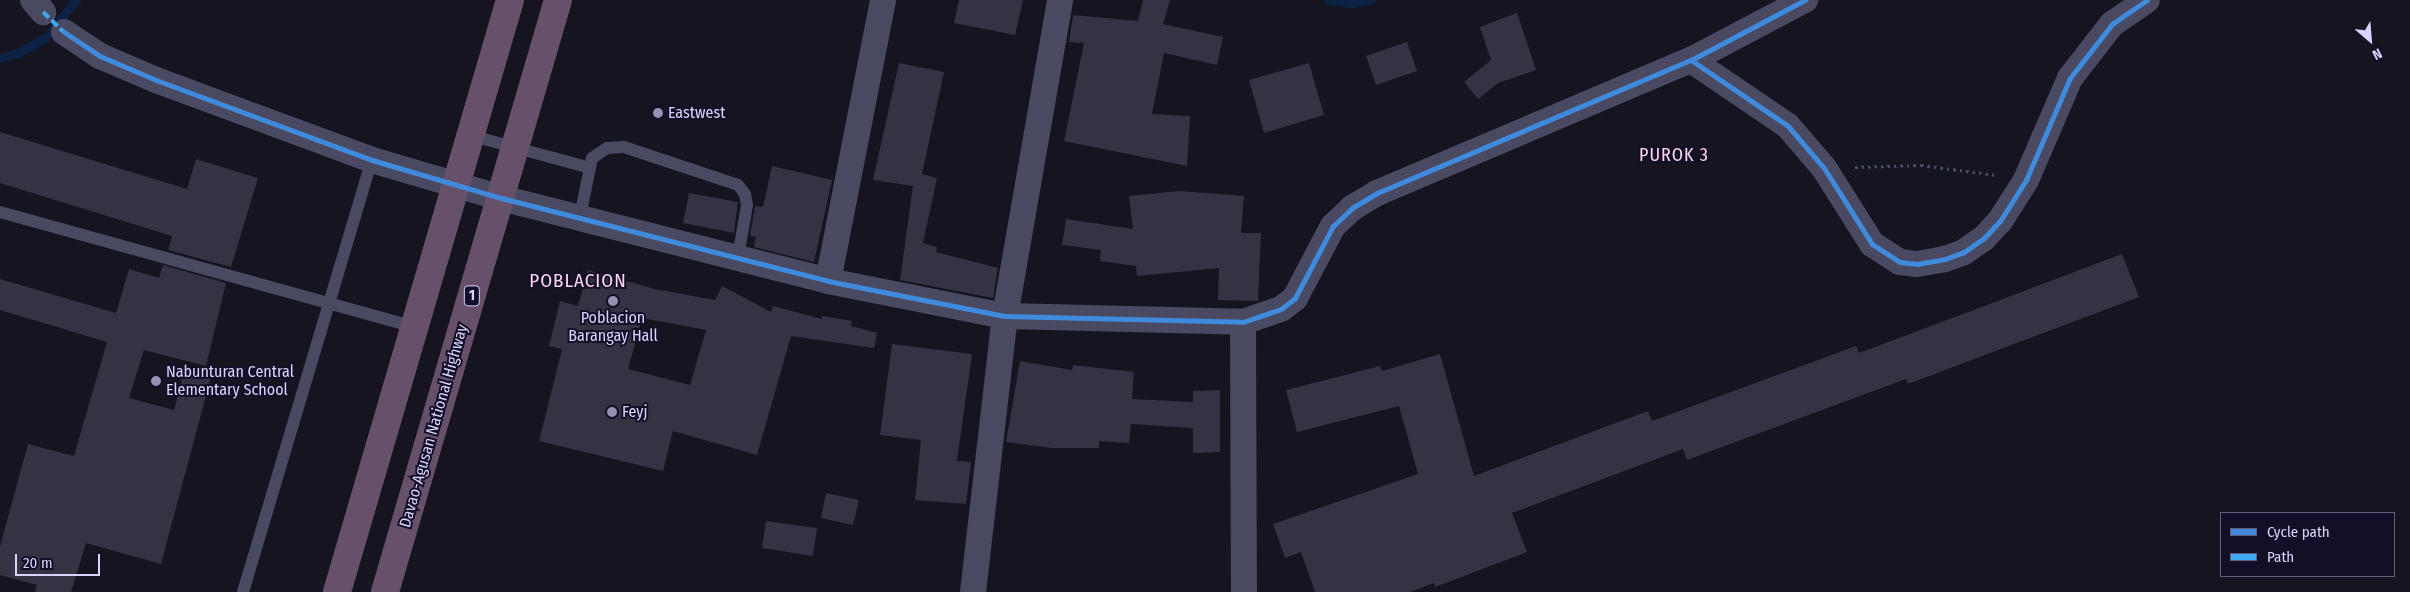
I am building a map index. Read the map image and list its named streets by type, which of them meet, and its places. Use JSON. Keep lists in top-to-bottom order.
{
  "streets": {
    "highway": ["1", "Davao-Agusan National Highway"]
  },
  "districts": ["PUROK 3", "POBLACION"],
  "places": [
    "Eastwest",
    "Poblacion Barangay Hall",
    "Nabunturan Central Elementary School",
    "Feyj"
  ],
  "legend": ["Cycle path", "Path"],
  "scale_bar": "20 m",
  "north": "bottom right"
}
